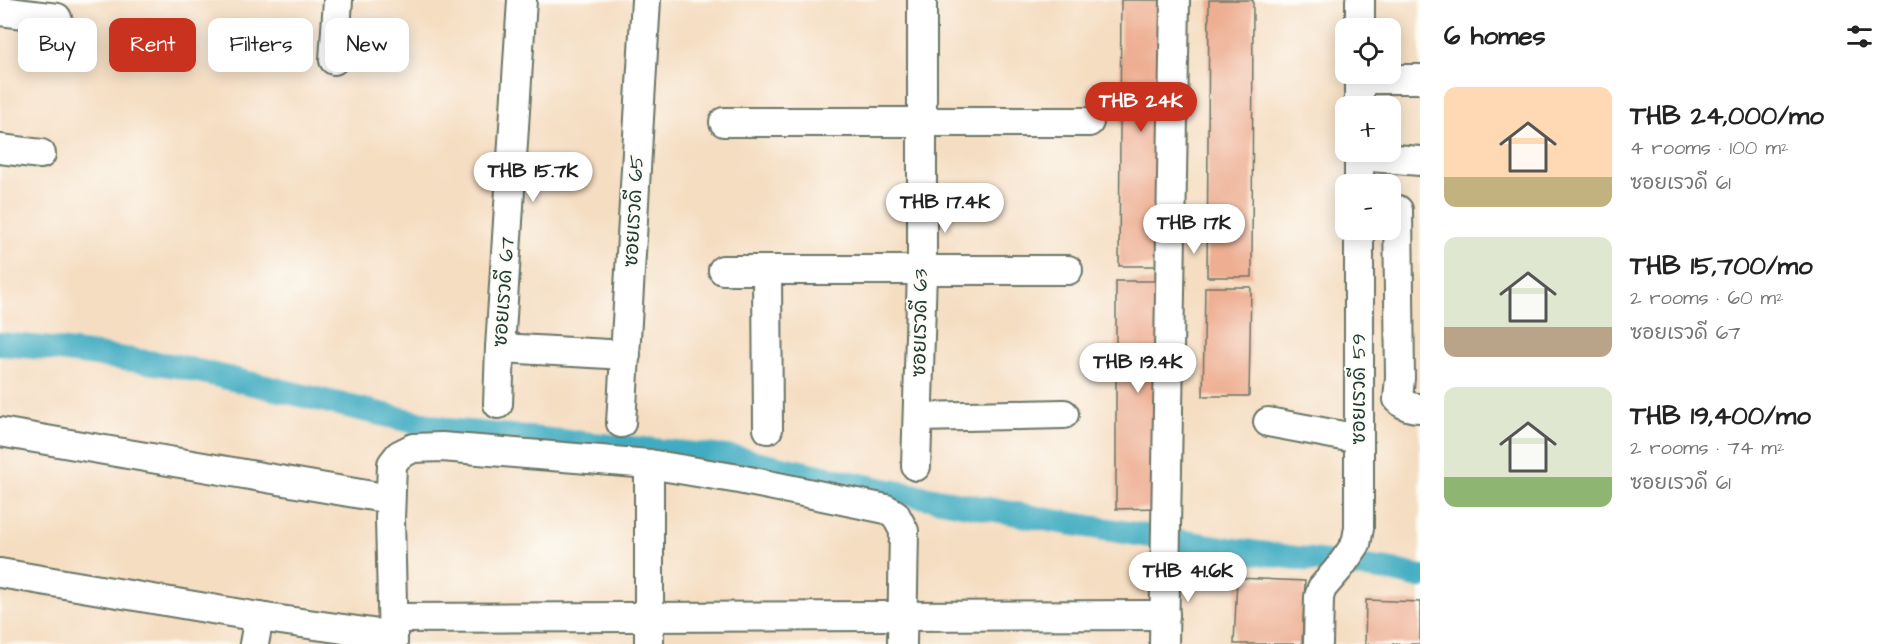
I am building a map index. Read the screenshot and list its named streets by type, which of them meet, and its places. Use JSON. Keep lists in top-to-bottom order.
{
  "streets": {
    "street": [
      "ซอยเรวดี 65",
      "ซอยเรวดี 67",
      "ซอยเรวดี 63",
      "ซอยเรวดี 59"
    ]
  },
  "page": {
    "heading": "6 homes",
    "map_buttons": ["+", "−"],
    "chip": [
      "Buy",
      "Rent",
      "Filters",
      "New"
    ],
    "list": [
      {
        "name": "THB 24,000/mo",
        "note": "4 rooms · 100 m² · ซอยเรวดี 61"
      },
      {
        "name": "THB 15,700/mo",
        "note": "2 rooms · 60 m² · ซอยเรวดี 67"
      },
      {
        "name": "THB 19,400/mo",
        "note": "2 rooms · 74 m² · ซอยเรวดี 61"
      }
    ],
    "price": [
      "THB 24K",
      "THB 15.7K",
      "THB 17.4K",
      "THB 17K",
      "THB 19.4K",
      "THB 41.6K"
    ]
  }
}
